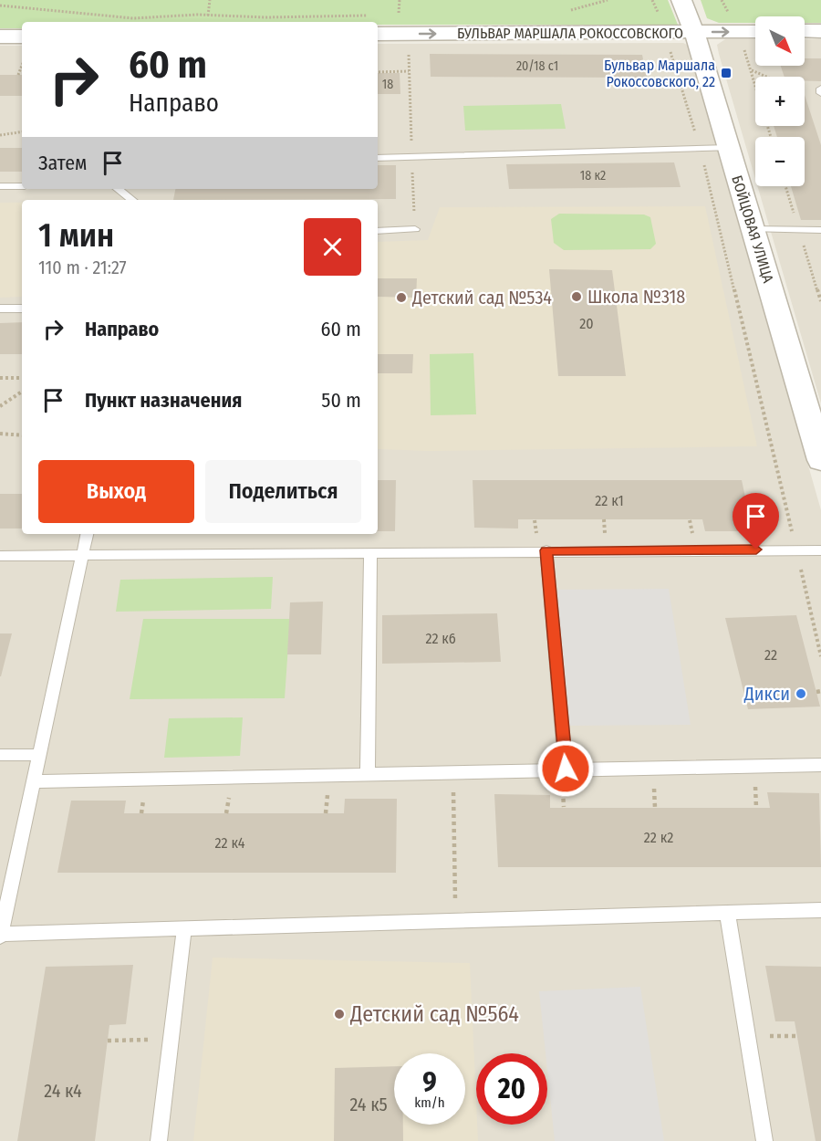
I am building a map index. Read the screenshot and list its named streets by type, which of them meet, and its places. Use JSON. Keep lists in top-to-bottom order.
{
  "streets": {
    "street": ["БУЛЬВАР МАРШАЛА РОКОССОВСКОГО", "БОЙЦОВАЯ УЛИЦА"]
  },
  "crossings": [
    ["БУЛЬВАР МАРШАЛА РОКОССОВСКОГО", "БОЙЦОВАЯ УЛИЦА"]
  ],
  "one_way": ["БУЛЬВАР МАРШАЛА РОКОССОВСКОГО"],
  "places": {
    "transit": ["Бульвар Маршала Рокоссовского, 22"],
    "other": [
      "Школа №318",
      "Детский сад №534",
      "Дикси",
      "Детский сад №564"
    ]
  },
  "house_numbers": [
    "20/18 с1",
    "18",
    "18 к2",
    "20",
    "22 к1",
    "22 к6",
    "22",
    "22 к2",
    "22 к4",
    "24 к4",
    "24 к5"
  ],
  "north": "bottom right",
  "page": {
    "map_buttons": ["+", "−"],
    "turn": ["60 m", "Направо"],
    "then": "Затем",
    "heading": ["1 мин", "110 m · 21:27"],
    "list": [
      {
        "name": "Направо",
        "value": "60 m"
      },
      {
        "name": "Пункт назначения",
        "value": "50 m"
      }
    ],
    "buttons": ["Выход", "Поделиться"],
    "speed": "9 km/h",
    "limit": "20"
  }
}
